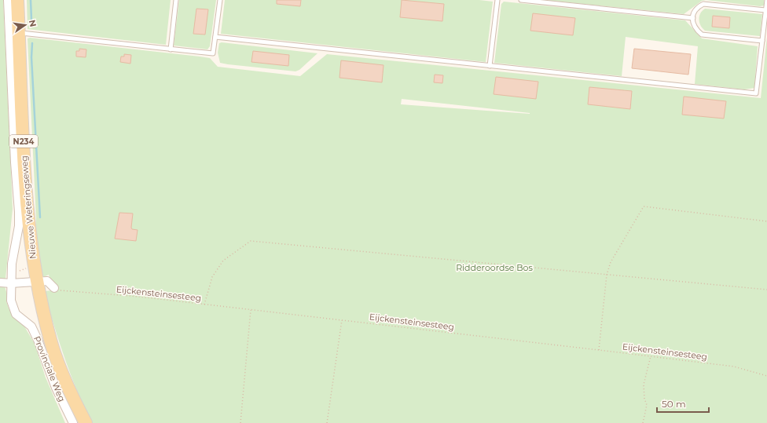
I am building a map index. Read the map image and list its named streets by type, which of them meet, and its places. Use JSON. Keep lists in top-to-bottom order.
{
  "streets": {
    "main road": ["N234", "Nieuwe Weteringseweg", "Provinciale Weg"],
    "path": ["Eijckensteinsesteeg"]
  },
  "crossings": [
    ["Nieuwe Weteringseweg", "Provinciale Weg"]
  ],
  "parks": ["Ridderoordse Bos"],
  "scale_bar": "50 m",
  "north": "right"
}
